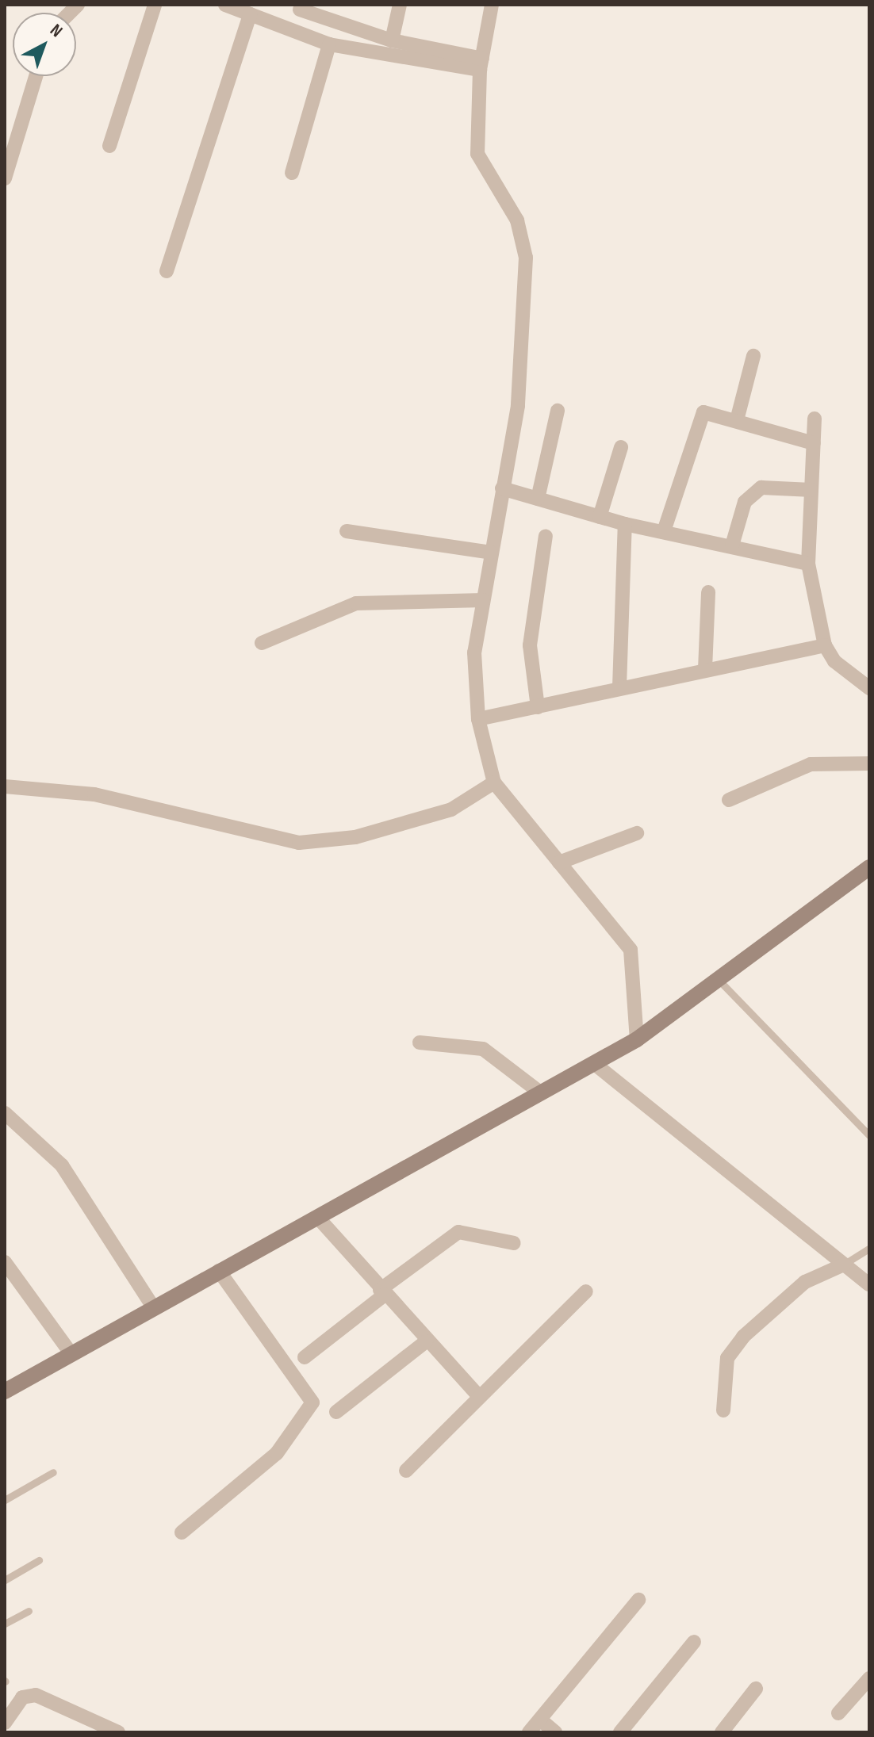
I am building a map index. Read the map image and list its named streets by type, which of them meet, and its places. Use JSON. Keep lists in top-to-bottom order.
{
  "north": "top right"
}
